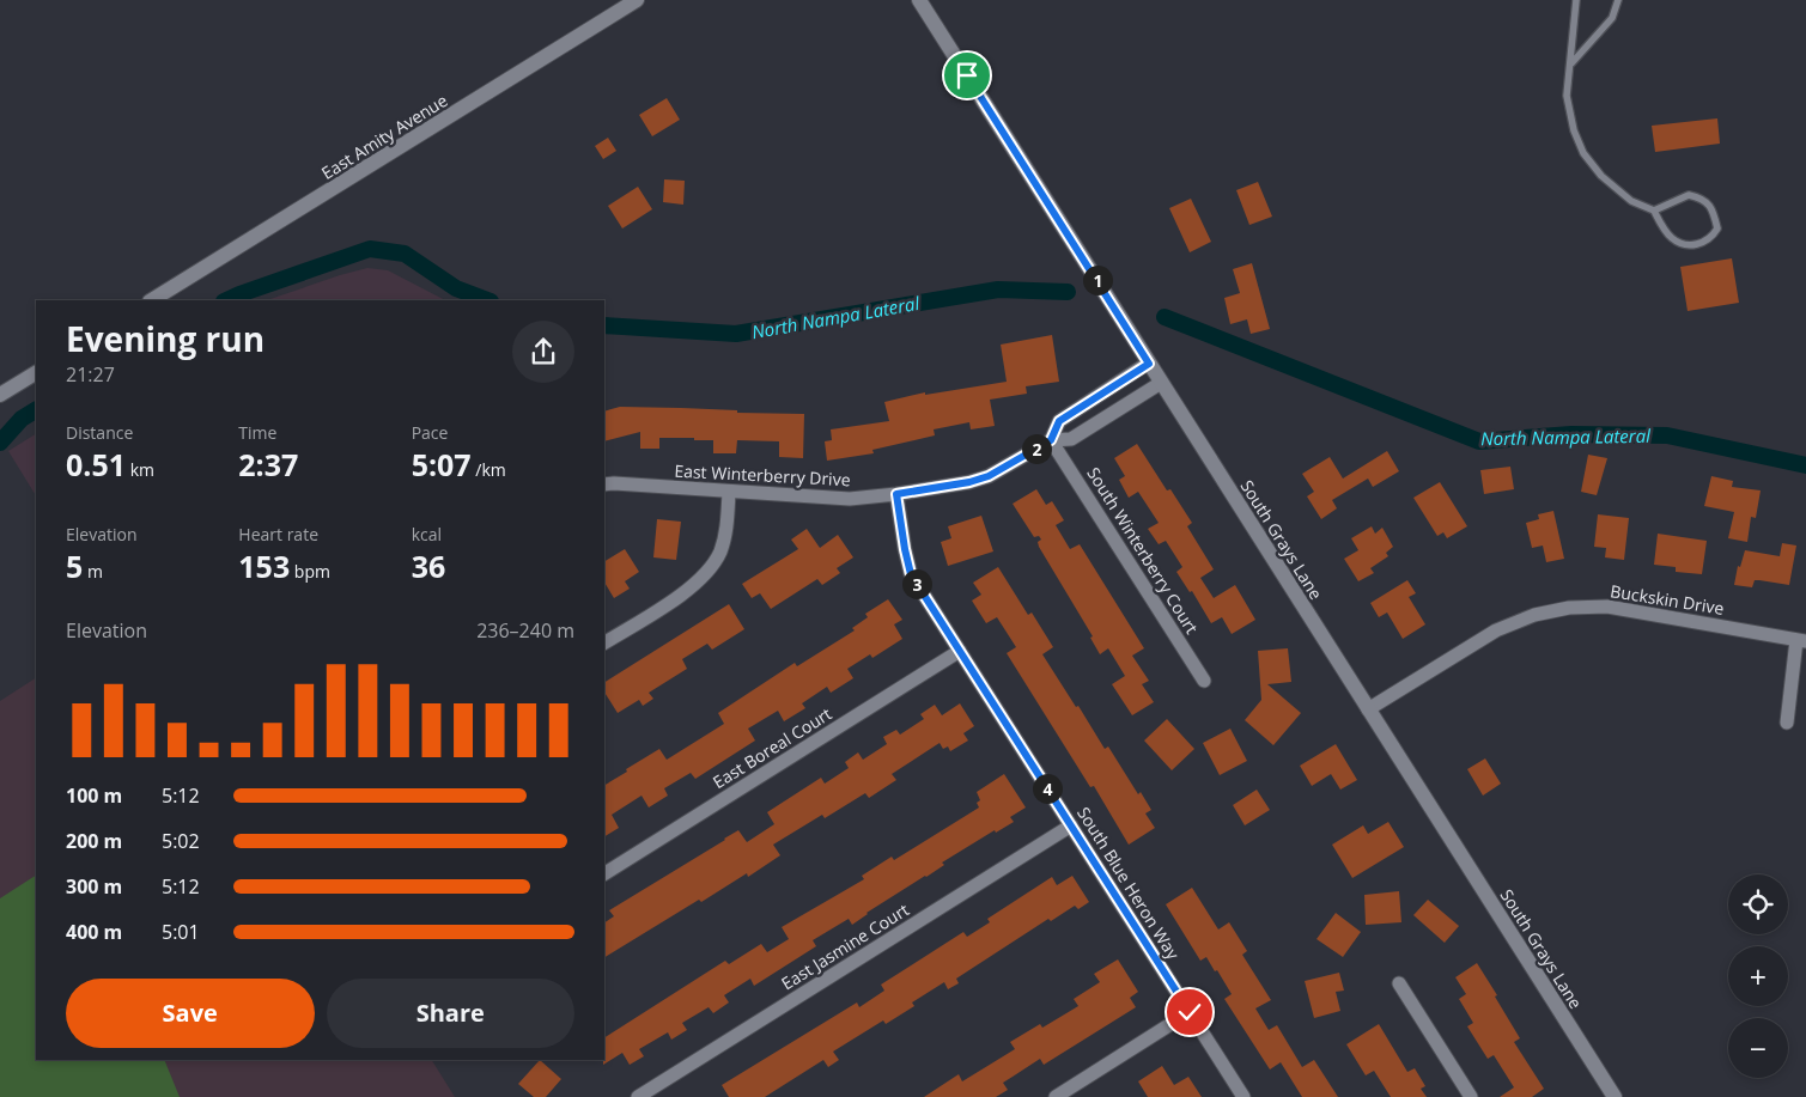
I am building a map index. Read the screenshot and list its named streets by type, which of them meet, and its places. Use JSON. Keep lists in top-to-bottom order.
{
  "streets": {
    "street": [
      "East Amity Avenue",
      "East Winterberry Drive",
      "South Grays Lane",
      "South Winterberry Court",
      "Buckskin Drive",
      "East Boreal Court",
      "South Blue Heron Way",
      "East Jasmine Court"
    ]
  },
  "crossings": [
    ["East Winterberry Drive", "South Grays Lane"],
    ["East Winterberry Drive", "South Winterberry Court"],
    ["East Winterberry Drive", "South Blue Heron Way"],
    ["South Grays Lane", "Buckskin Drive"],
    ["East Boreal Court", "South Blue Heron Way"],
    ["South Blue Heron Way", "East Jasmine Court"]
  ],
  "water": ["North Nampa Lateral"],
  "page": {
    "pins": [
      "1",
      "2",
      "3",
      "4"
    ],
    "heading": ["Evening run", "21:27"],
    "stats": [
      ["Distance", "0.51 km"],
      ["Time", "2:37"],
      ["Pace", "5:07 /km"],
      ["Elevation", "5 m"],
      ["Heart rate", "153 bpm"],
      ["kcal", "36"]
    ],
    "chart": ["Elevation", "236–240 m"],
    "list": [
      {
        "name": "100 m",
        "note": "5:12"
      },
      {
        "name": "200 m",
        "note": "5:02"
      },
      {
        "name": "300 m",
        "note": "5:12"
      },
      {
        "name": "400 m",
        "note": "5:01"
      }
    ],
    "map_buttons": ["+", "−"],
    "buttons": ["Save", "Share"]
  }
}
